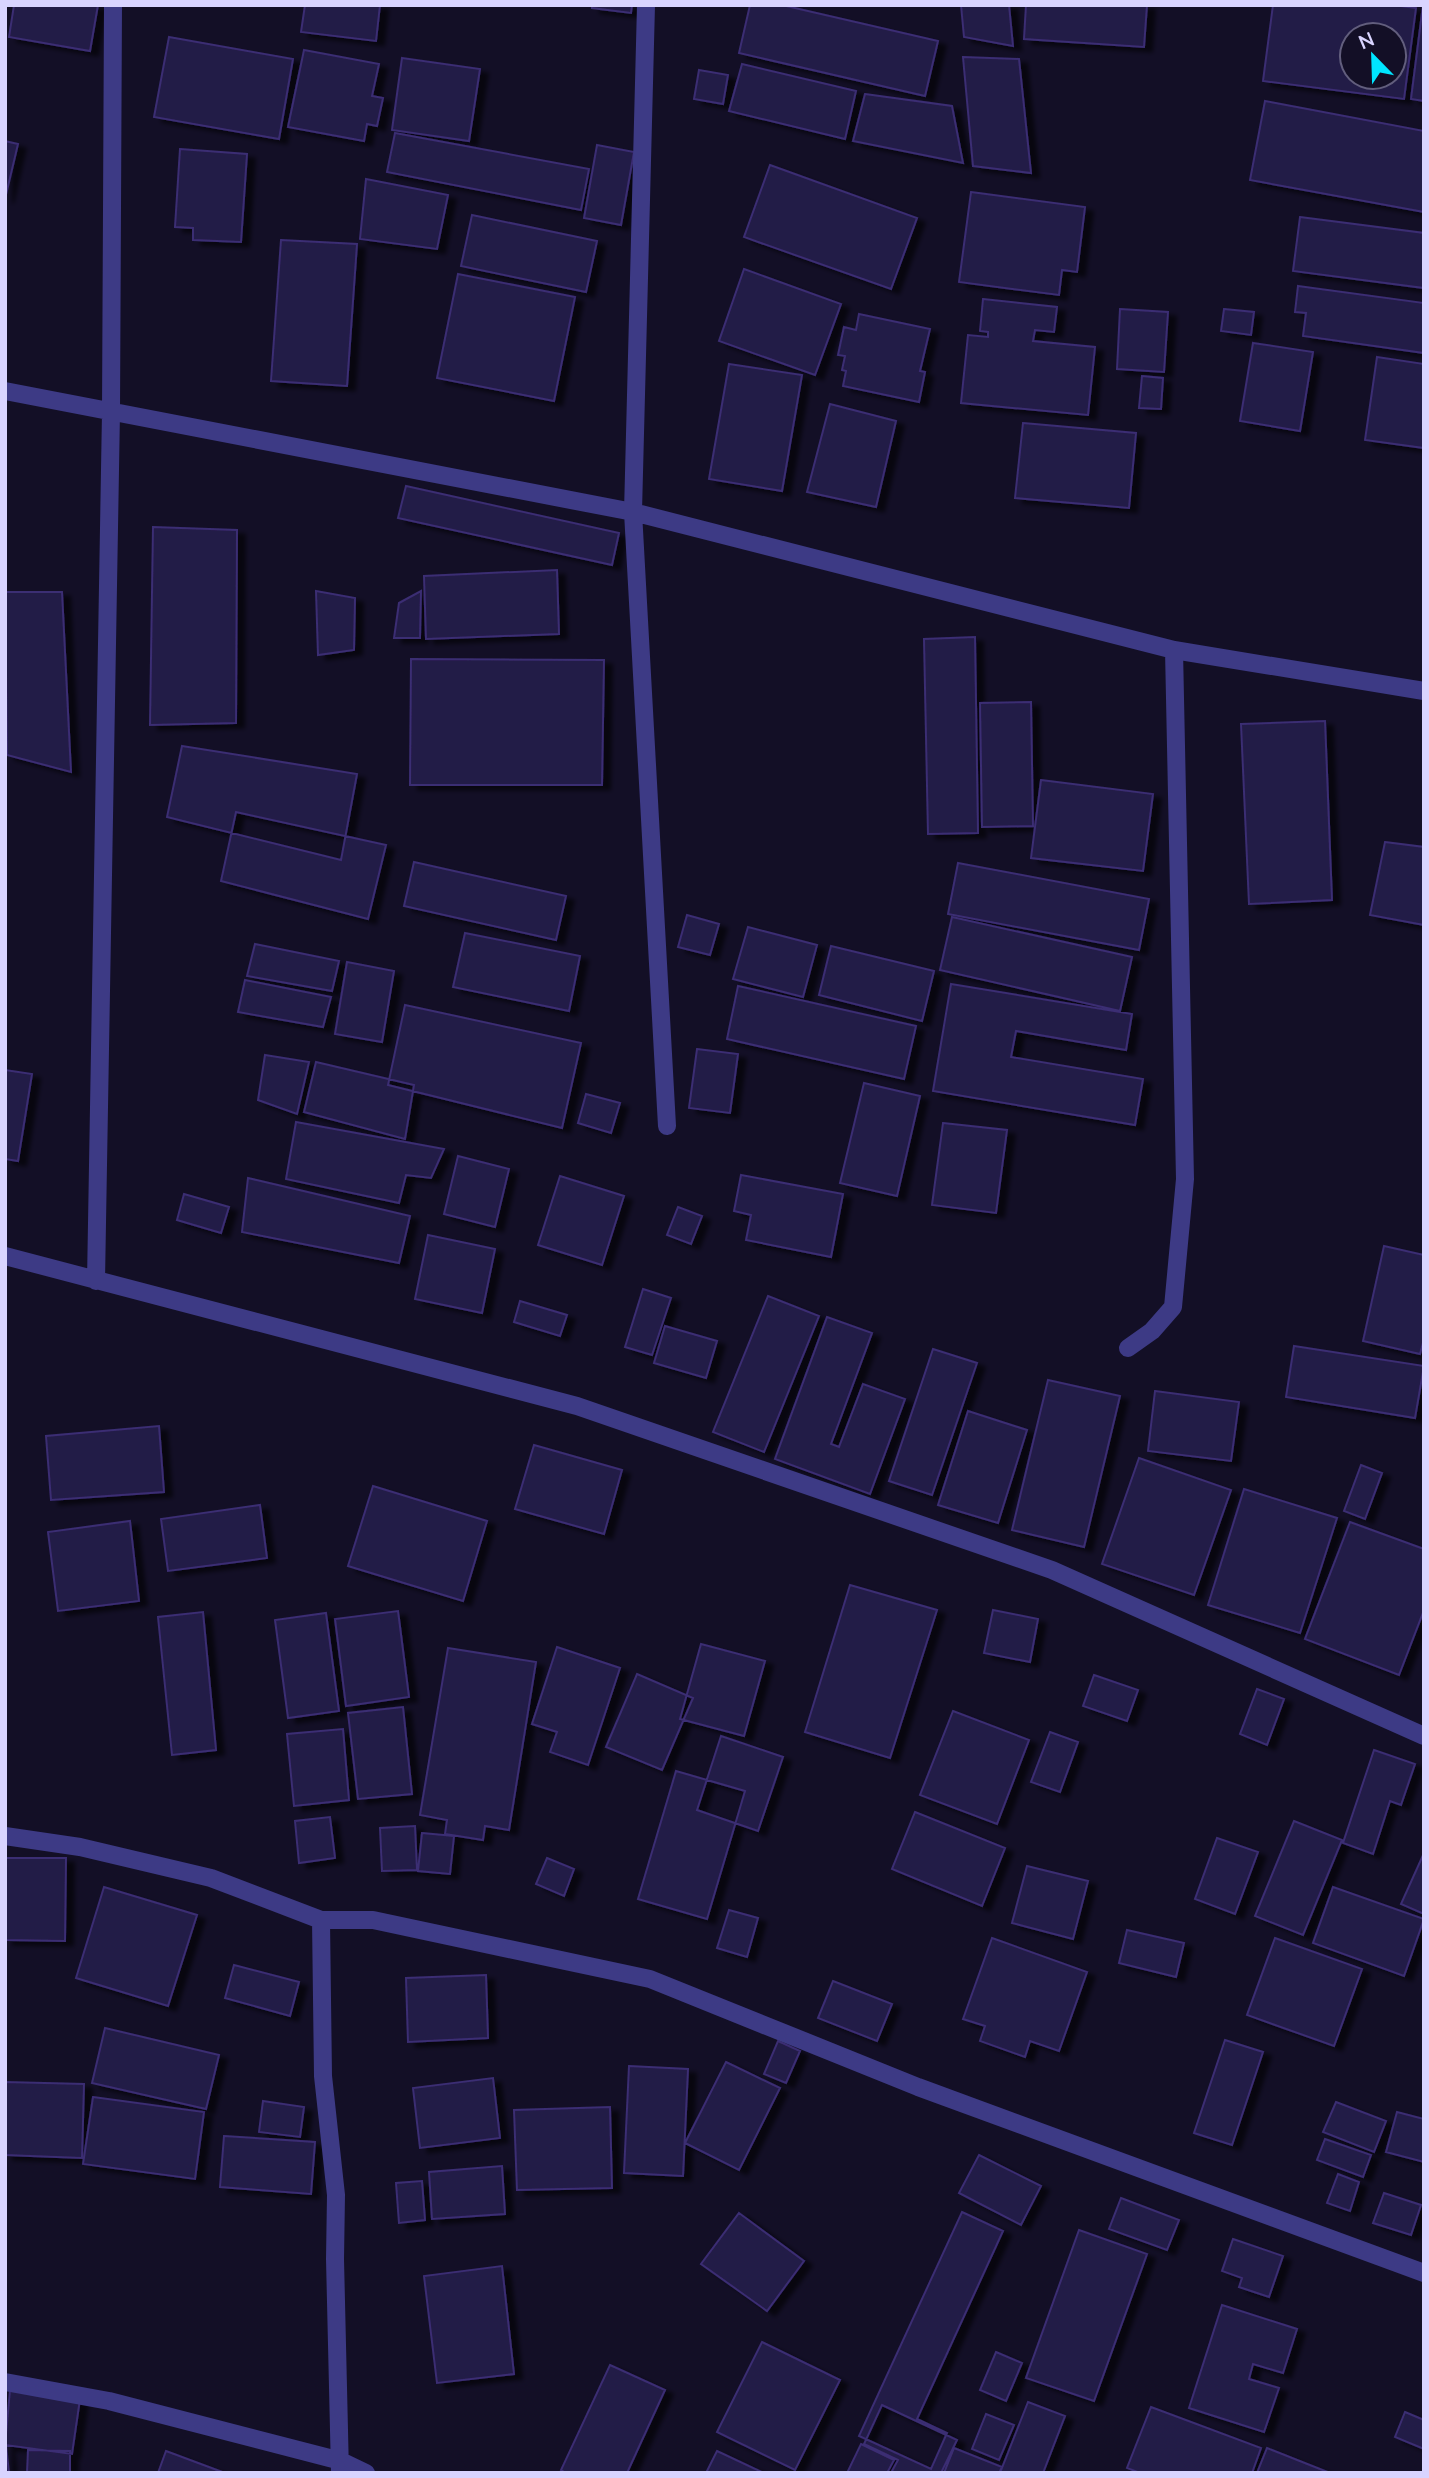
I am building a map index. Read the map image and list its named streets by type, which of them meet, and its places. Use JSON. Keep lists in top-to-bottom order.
{
  "north": "top left"
}
